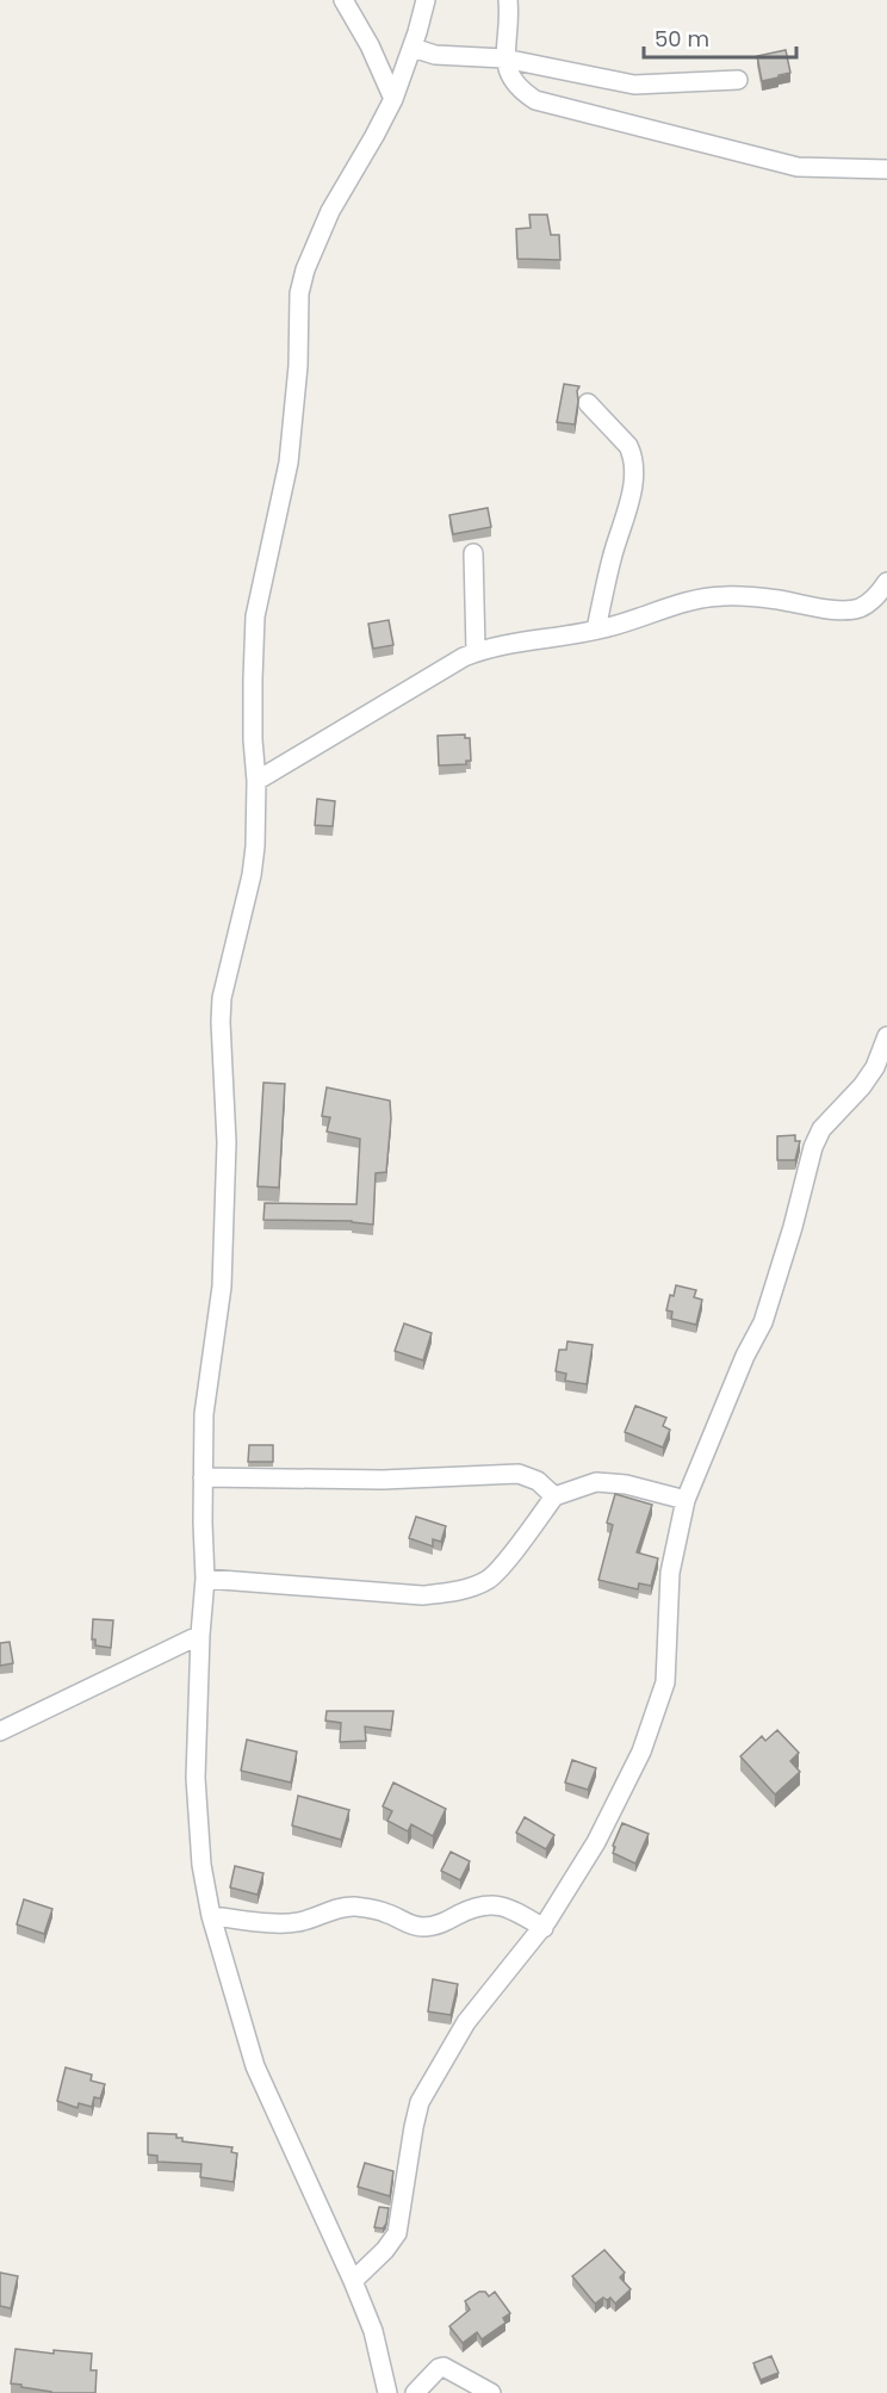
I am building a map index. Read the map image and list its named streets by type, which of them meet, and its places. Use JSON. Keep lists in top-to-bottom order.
{
  "scale_bar": "50 m"
}
